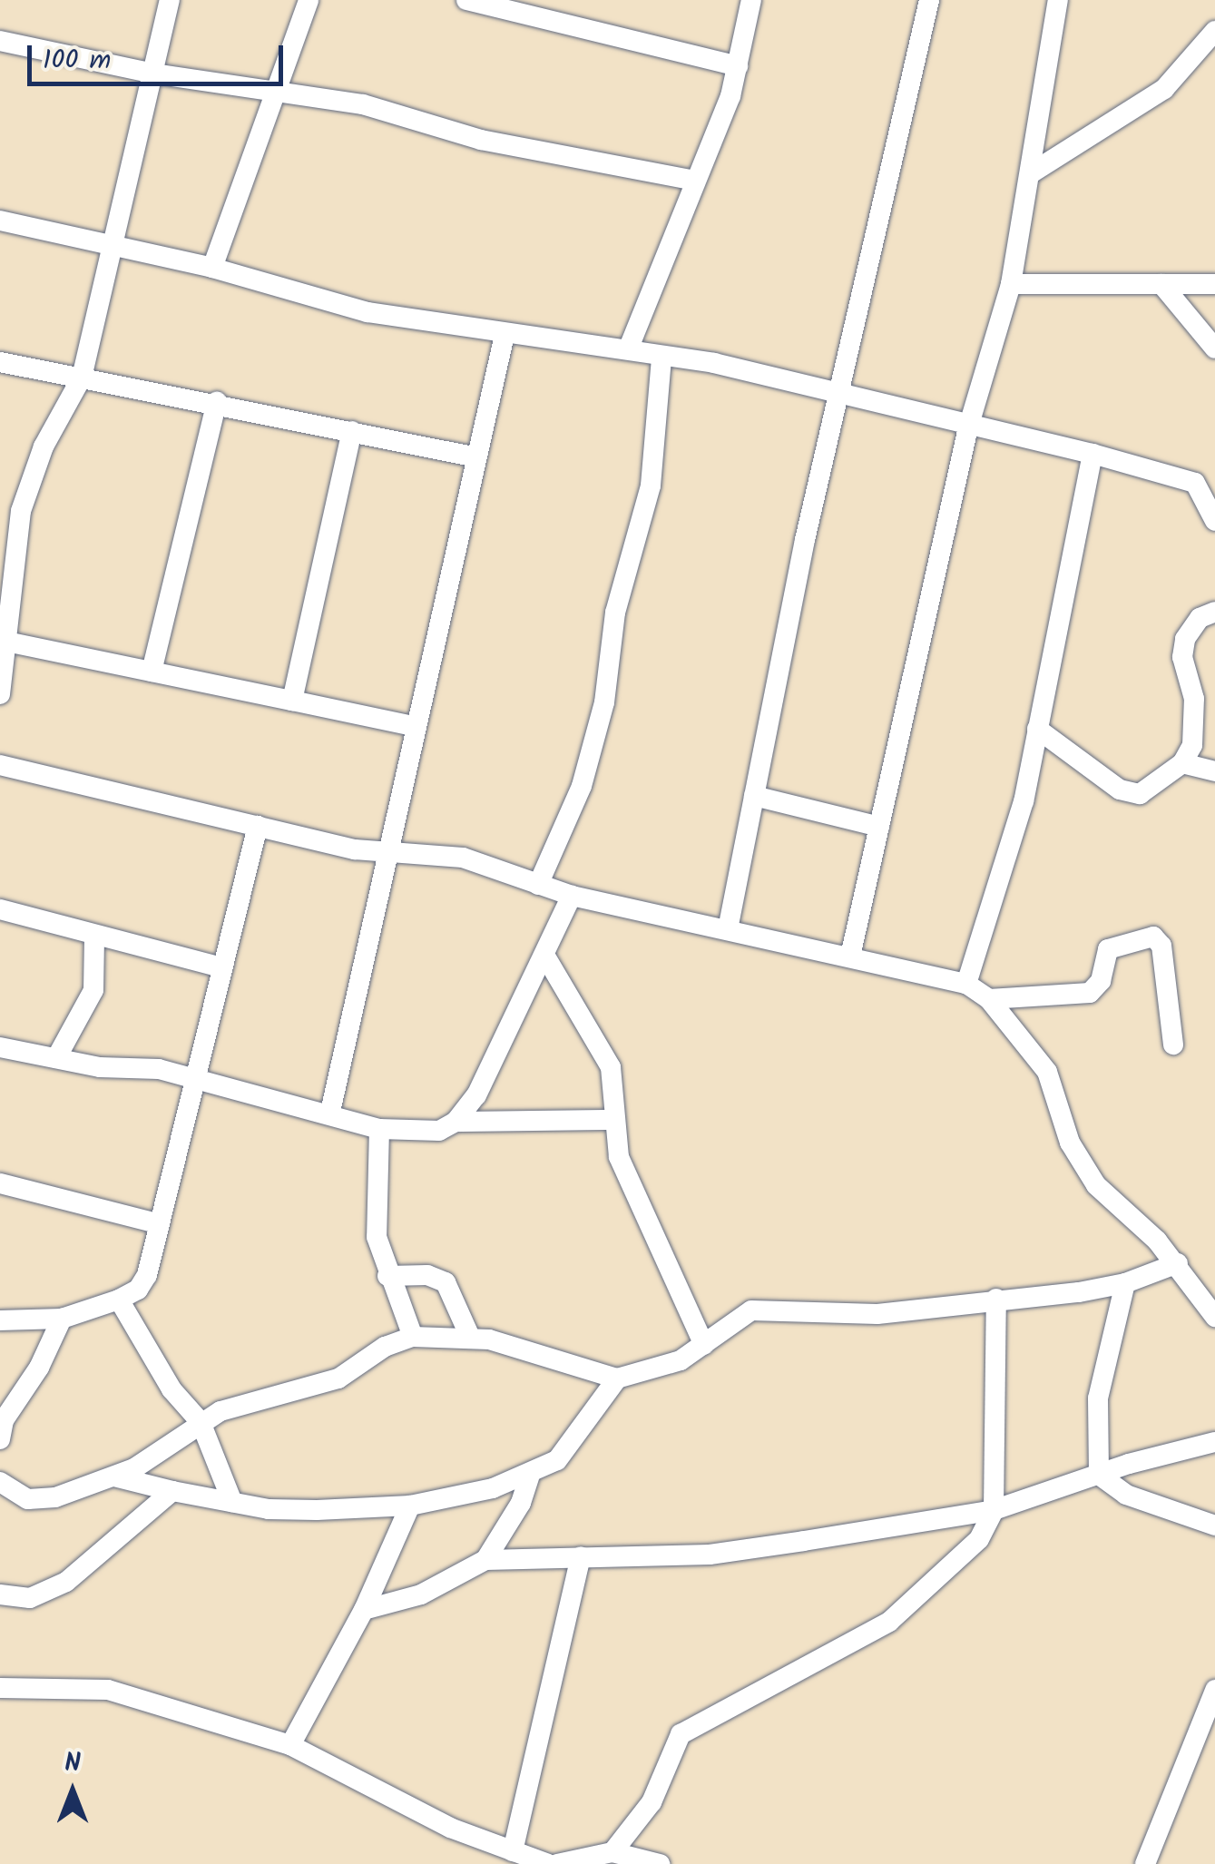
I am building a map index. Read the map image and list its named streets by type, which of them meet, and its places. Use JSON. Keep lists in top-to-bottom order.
{
  "scale_bar": "100 m",
  "north": "top"
}
